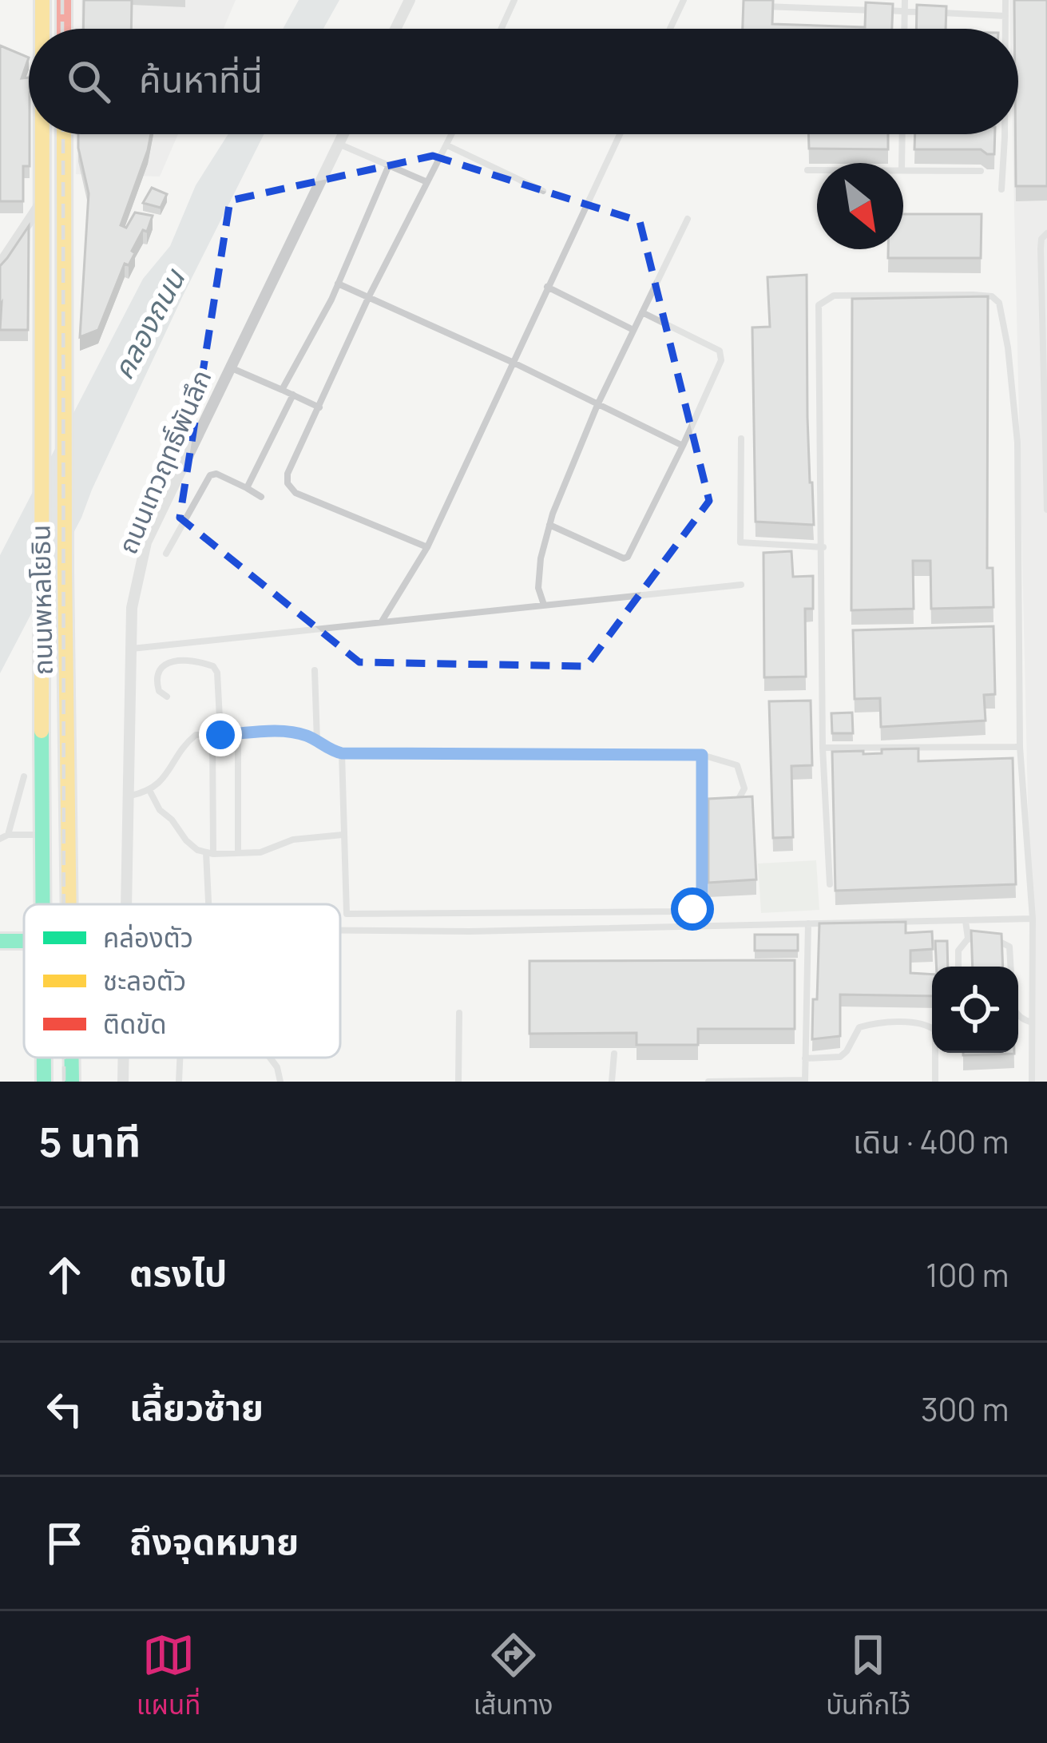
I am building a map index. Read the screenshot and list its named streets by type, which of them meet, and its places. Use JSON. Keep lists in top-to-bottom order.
{
  "streets": {
    "main road": ["ถนนพหลโยธิน"],
    "street": ["ถนนเทวฤทธิ์พันลึก"]
  },
  "water": ["คลองถนน"],
  "legend": ["คล่องตัว", "ชะลอตัว", "ติดขัด"],
  "north": "bottom right",
  "page": {
    "search": "ค้นหาที่นี่",
    "heading": ["5 นาที", "เดิน · 400 m"],
    "list": [
      ["ตรงไป", "100 m"],
      ["เลี้ยวซ้าย", "300 m"],
      "ถึงจุดหมาย"
    ],
    "nav": ["แผนที่", "เส้นทาง", "บันทึกไว้"]
  }
}
